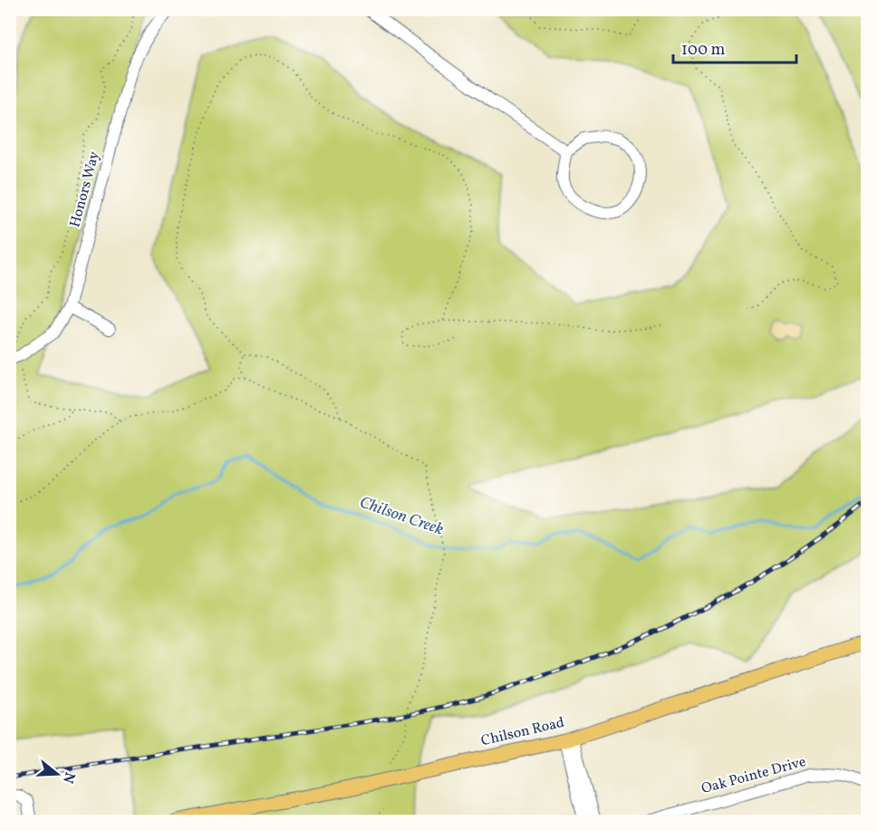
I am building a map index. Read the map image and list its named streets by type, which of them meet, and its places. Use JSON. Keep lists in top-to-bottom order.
{
  "streets": {
    "main road": ["Chilson Road"],
    "street": ["Honors Way", "Oak Pointe Drive"]
  },
  "water": ["Chilson Creek"],
  "scale_bar": "100 m",
  "north": "right"
}
